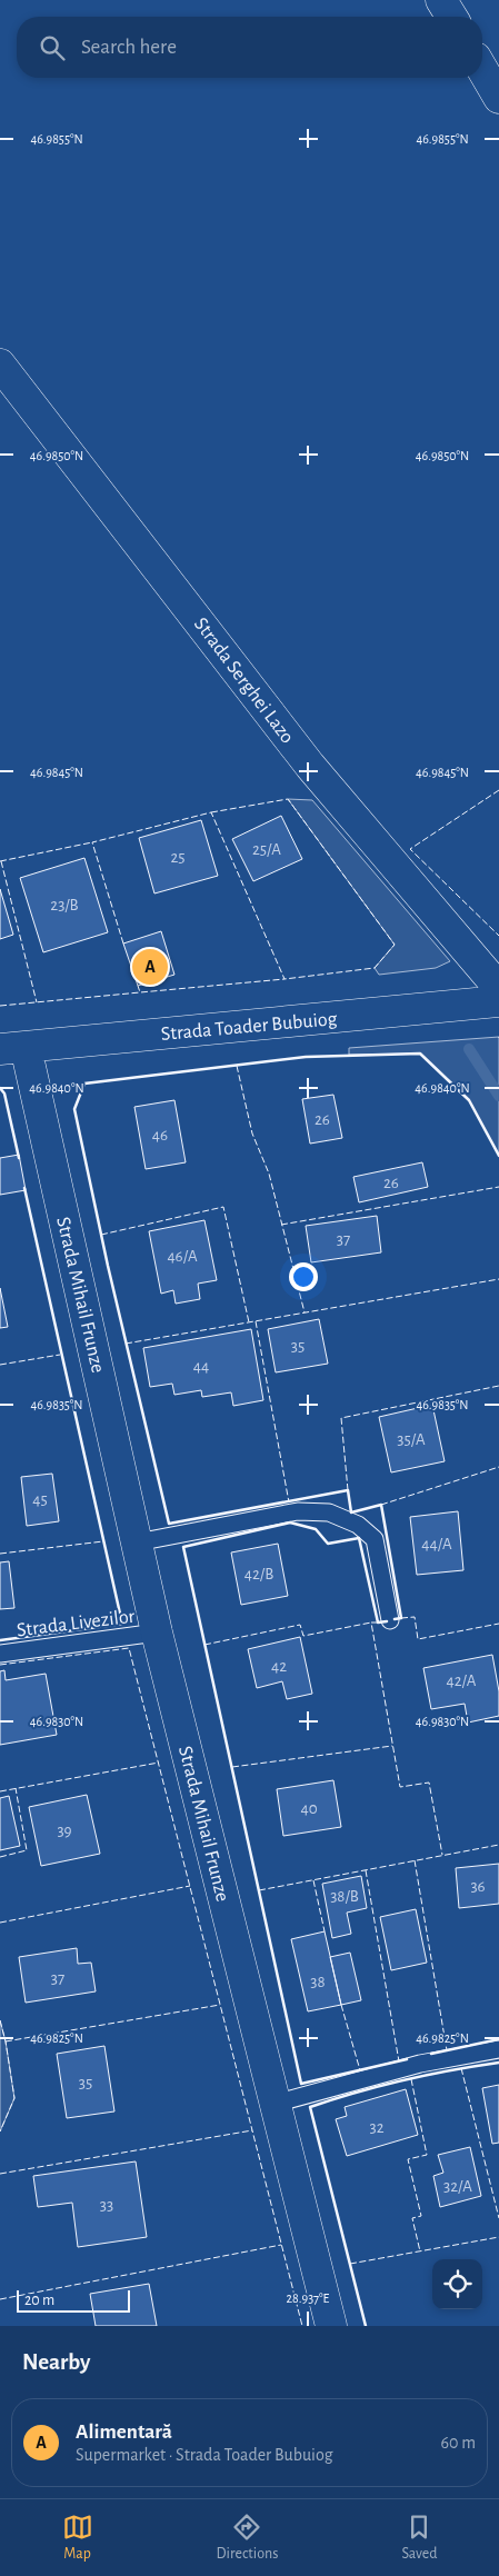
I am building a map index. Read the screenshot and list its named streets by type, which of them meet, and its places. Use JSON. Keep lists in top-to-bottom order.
{
  "streets": {
    "street": ["Strada Serghei Lazo", "Strada Toader Bubuiog", "Strada Mihail Frunze"],
    "lane": ["Strada Livezilor"]
  },
  "crossings": [
    ["Strada Toader Bubuiog", "Strada Mihail Frunze"],
    ["Strada Mihail Frunze", "Strada Livezilor"]
  ],
  "house_numbers": [
    "25/A",
    "25",
    "23/B",
    "26",
    "46",
    "26",
    "37",
    "46/A",
    "35",
    "44",
    "35/A",
    "45",
    "44/A",
    "42/B",
    "42",
    "42/A",
    "40",
    "39",
    "36",
    "38/B",
    "37",
    "38",
    "35",
    "32",
    "32/A",
    "33"
  ],
  "scale_bar": "20 m",
  "page": {
    "search": "Search here",
    "pins": "A",
    "scale": "20 m",
    "heading": "Nearby",
    "list": [
      {
        "mark": "A",
        "name": "Alimentară",
        "note": "Supermarket · Strada Toader Bubuiog",
        "value": "60 m"
      }
    ],
    "nav": ["Map", "Directions", "Saved"]
  },
  "coordinates": [
    "46.9855°N",
    "46.9850°N",
    "46.9845°N",
    "46.9840°N",
    "46.9835°N",
    "46.9830°N",
    "46.9825°N",
    "28.937°E"
  ]
}
